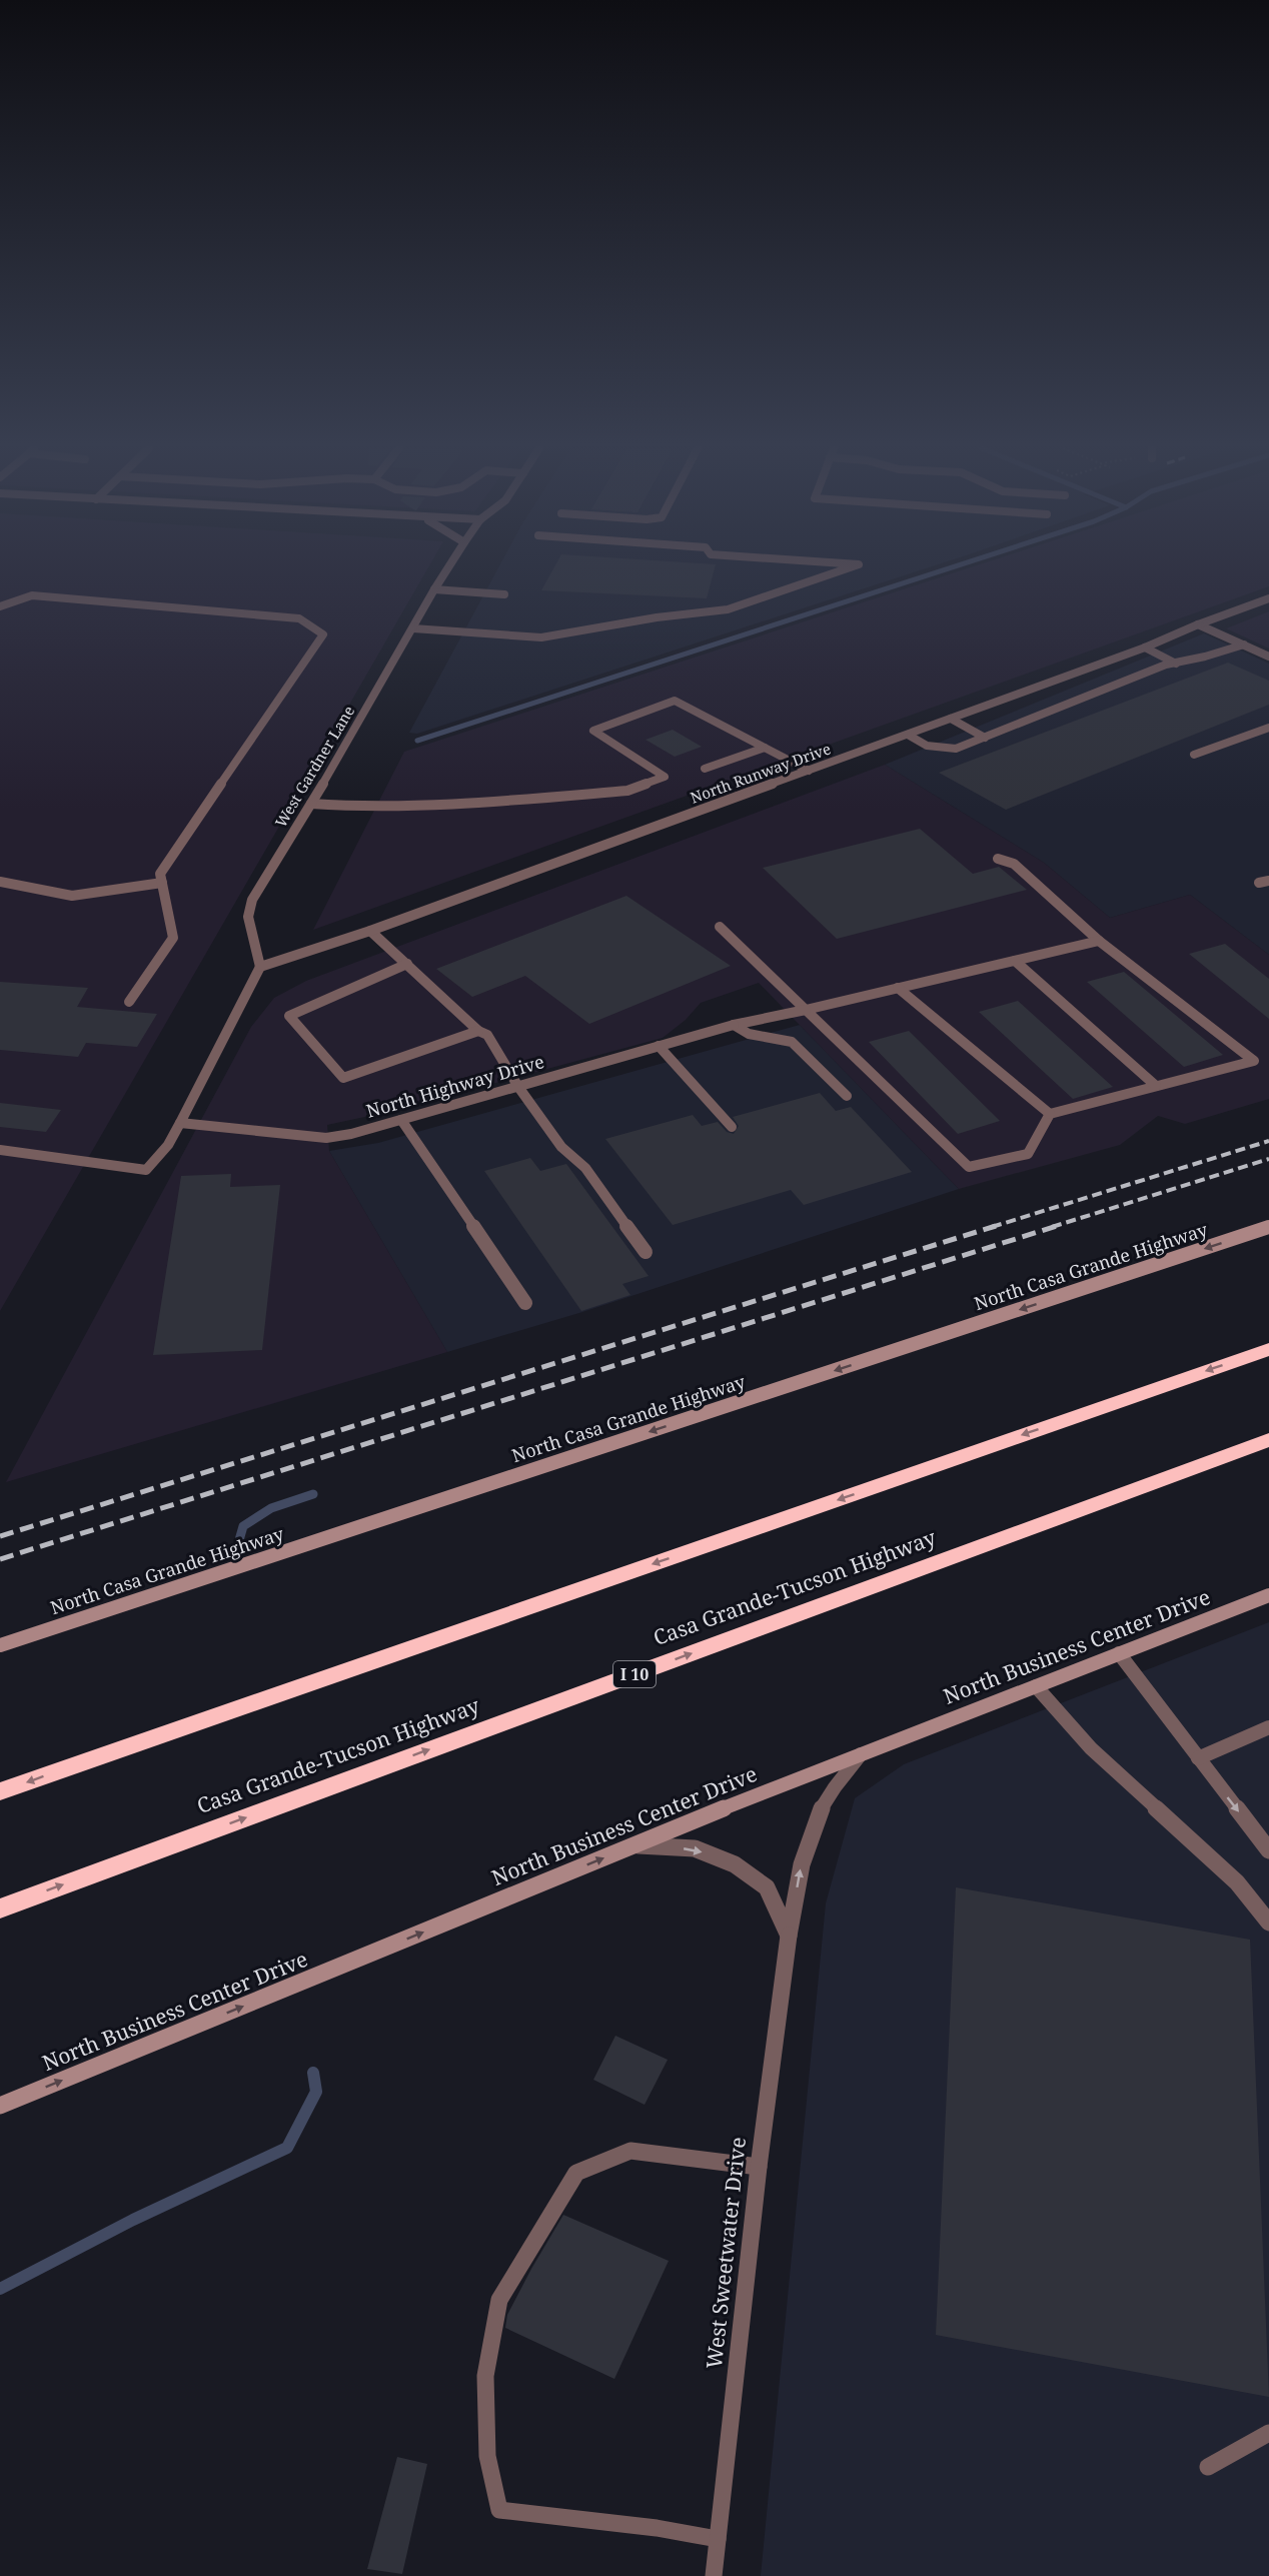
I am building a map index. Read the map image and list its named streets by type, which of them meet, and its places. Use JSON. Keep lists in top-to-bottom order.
{
  "streets": {
    "highway": ["Casa Grande-Tucson Highway", "I 10"],
    "main road": ["North Casa Grande Highway", "North Business Center Drive"],
    "street": [
      "West Gardner Lane",
      "North Runway Drive",
      "North Highway Drive",
      "West Sweetwater Drive"
    ]
  },
  "crossings": [
    ["West Gardner Lane", "North Runway Drive"],
    ["North Business Center Drive", "West Sweetwater Drive"]
  ],
  "one_way": ["North Casa Grande Highway", "North Business Center Drive"]
}
